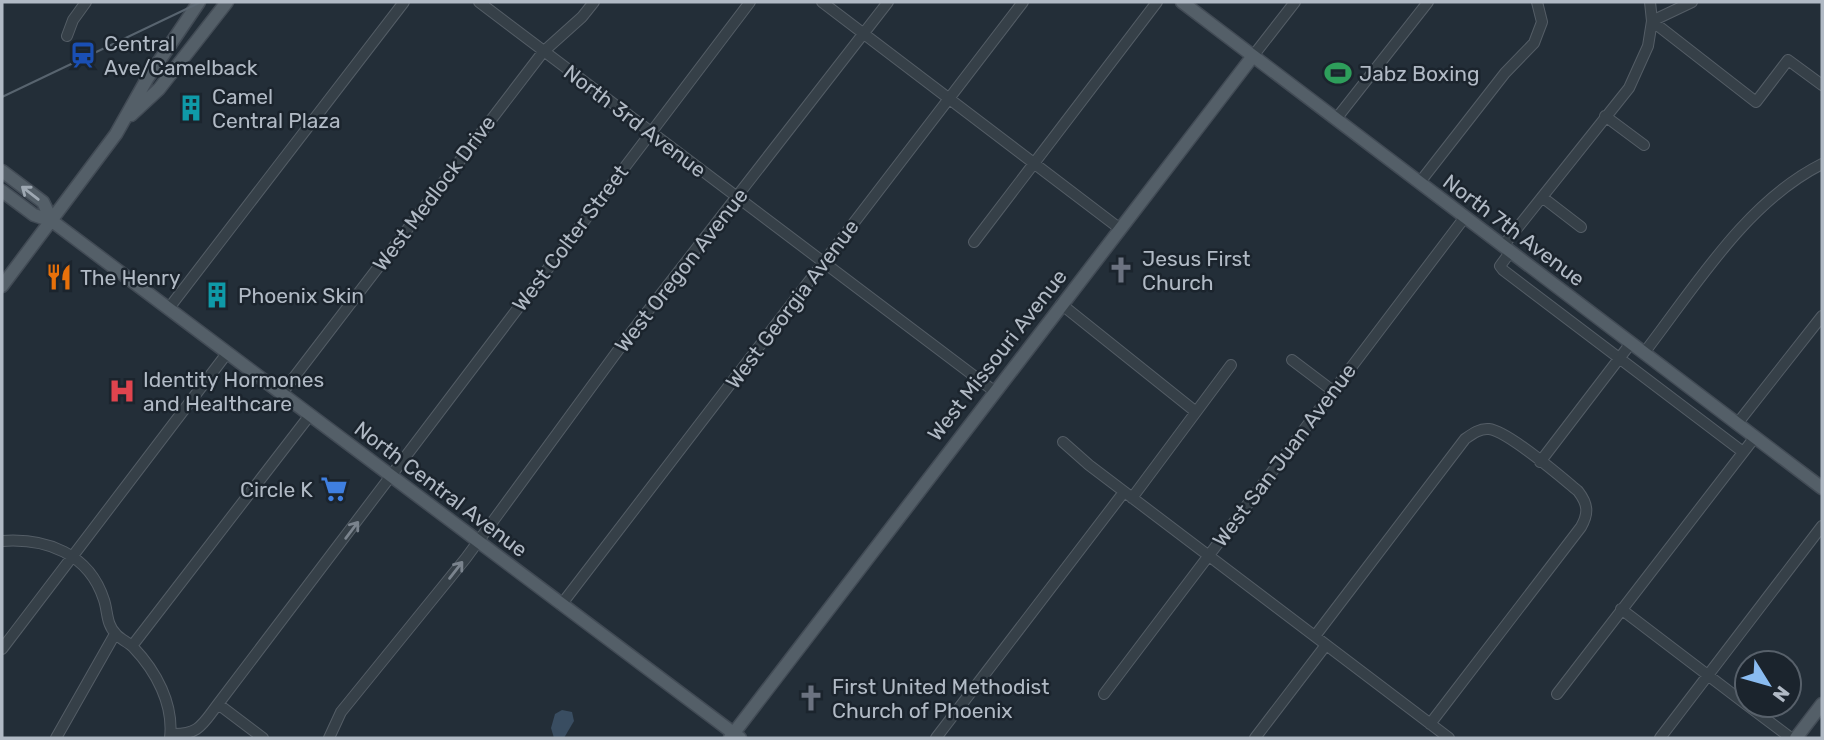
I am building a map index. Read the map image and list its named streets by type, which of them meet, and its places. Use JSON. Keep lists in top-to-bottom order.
{
  "streets": {
    "main road": ["North 7th Avenue", "West Missouri Avenue", "North Central Avenue"],
    "street": [
      "North 3rd Avenue",
      "West Medlock Drive",
      "West Colter Street",
      "West Oregon Avenue",
      "West Georgia Avenue",
      "West San Juan Avenue"
    ]
  },
  "crossings": [
    ["North 3rd Avenue", "West Medlock Drive"],
    ["North 3rd Avenue", "West Colter Street"],
    ["North 3rd Avenue", "West Oregon Avenue"],
    ["North 3rd Avenue", "West Georgia Avenue"],
    ["North 3rd Avenue", "West Missouri Avenue"],
    ["West Medlock Drive", "North Central Avenue"],
    ["North 7th Avenue", "West Missouri Avenue"],
    ["North 7th Avenue", "West San Juan Avenue"],
    ["West Colter Street", "North Central Avenue"],
    ["West Oregon Avenue", "North Central Avenue"],
    ["West Georgia Avenue", "North Central Avenue"],
    ["West Missouri Avenue", "North Central Avenue"]
  ],
  "places": {
    "station": ["Central Ave/Camelback"],
    "sports": ["Jabz Boxing"],
    "building": ["Camel Central Plaza", "Phoenix Skin"],
    "church": ["Jesus First Church", "First United Methodist Church of Phoenix"],
    "restaurant": ["The Henry"],
    "hospital": ["Identity Hormones and Healthcare"],
    "supermarket": ["Circle K"]
  },
  "north": "bottom right"
}
